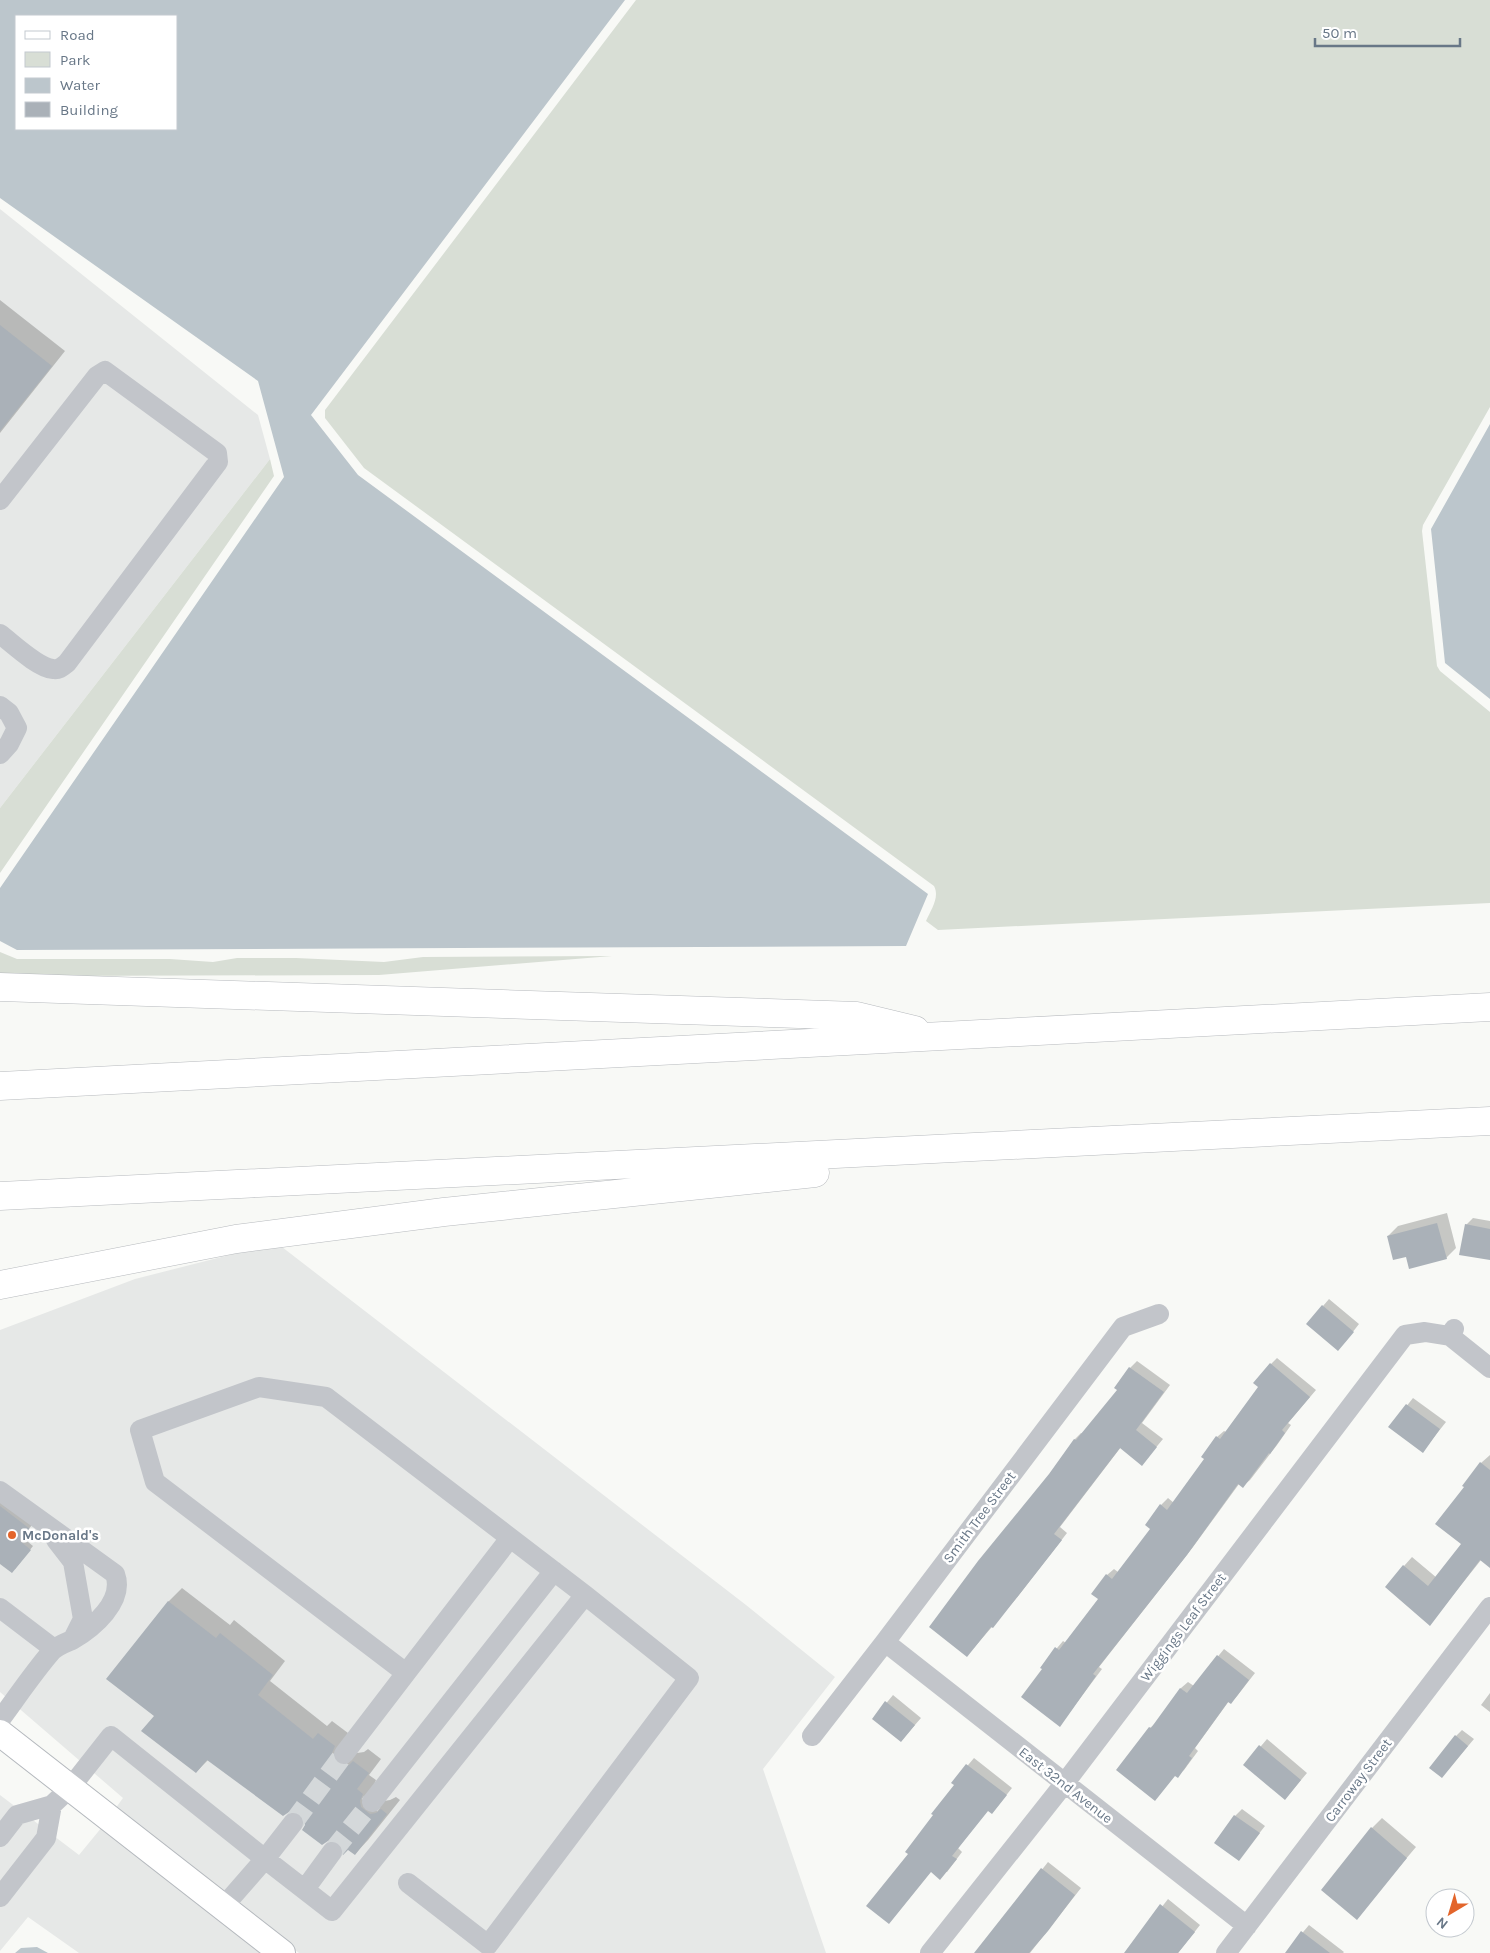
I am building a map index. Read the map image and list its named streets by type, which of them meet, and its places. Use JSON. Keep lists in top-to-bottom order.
{
  "streets": {
    "street": [
      "Smith Tree Street",
      "Wiggings Leaf Street",
      "Carroway Street",
      "East 32nd Avenue"
    ]
  },
  "crossings": [
    ["Smith Tree Street", "East 32nd Avenue"],
    ["Wiggings Leaf Street", "East 32nd Avenue"],
    ["Carroway Street", "East 32nd Avenue"]
  ],
  "places": ["McDonald's"],
  "legend": [
    "Road",
    "Park",
    "Water",
    "Building"
  ],
  "scale_bar": "50 m",
  "north": "bottom left"
}
